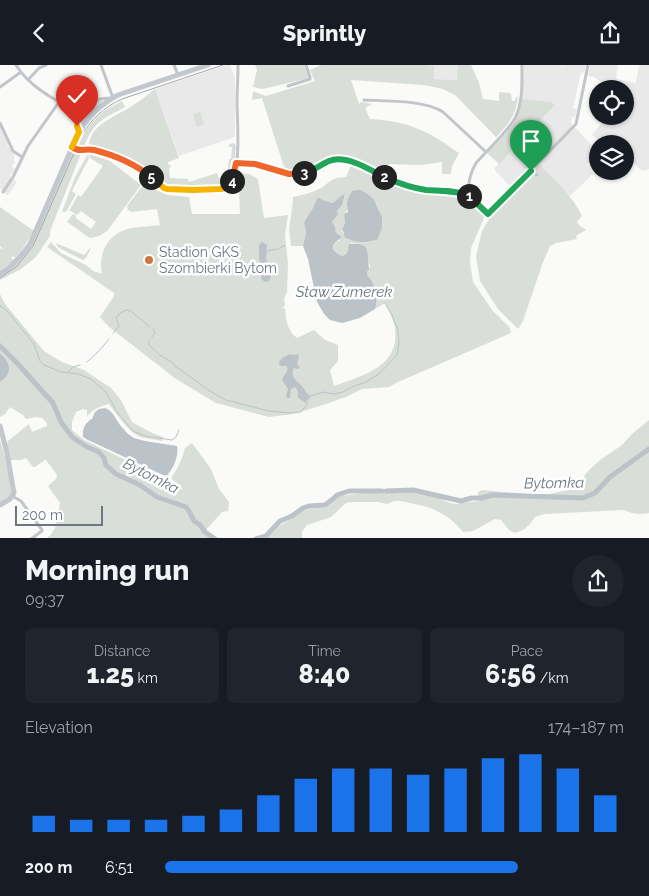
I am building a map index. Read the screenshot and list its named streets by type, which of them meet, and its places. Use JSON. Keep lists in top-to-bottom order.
{
  "water": ["Staw Zumerek", "Bytomka"],
  "places": ["Stadion GKS Szombierki Bytom"],
  "scale_bar": "200 m",
  "page": {
    "header": "Sprintly",
    "pins": [
      "3",
      "2",
      "5",
      "4",
      "1"
    ],
    "scale": "200 m",
    "heading": ["Morning run", "09:37"],
    "stats": [
      ["Distance", "1.25 km"],
      ["Time", "8:40"],
      ["Pace", "6:56 /km"]
    ],
    "chart": ["Elevation", "174–187 m"],
    "list": [
      {
        "name": "200 m",
        "note": "6:51"
      }
    ]
  }
}
